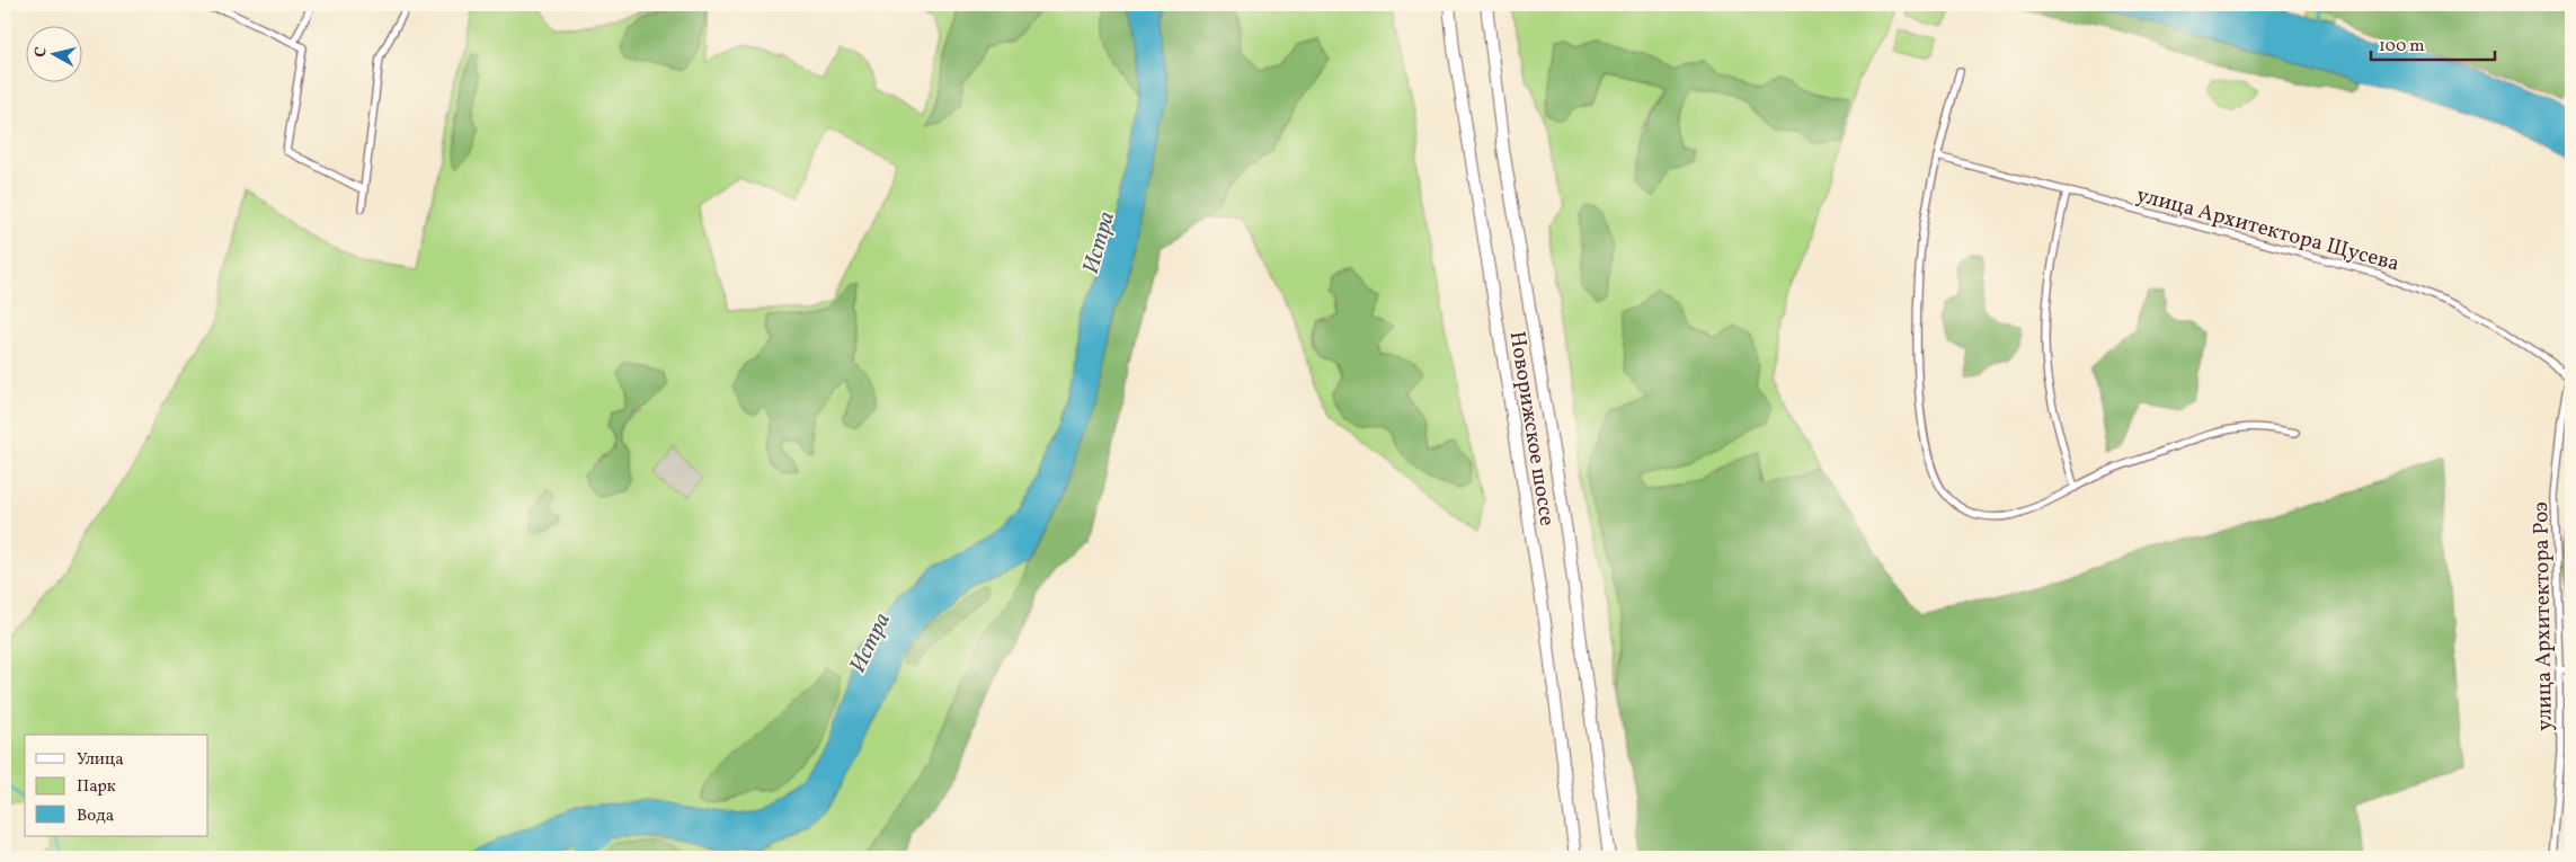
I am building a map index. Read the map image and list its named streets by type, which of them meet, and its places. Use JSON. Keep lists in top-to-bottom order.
{
  "streets": {
    "highway": ["Новорижское шоссе"],
    "street": ["улица Архитектора Щусева", "улица Архитектора Роэ"]
  },
  "crossings": [
    ["улица Архитектора Щусева", "улица Архитектора Роэ"]
  ],
  "water": ["Истра"],
  "legend": ["Улица", "Парк", "Вода"],
  "scale_bar": "100 m",
  "north": "left"
}
